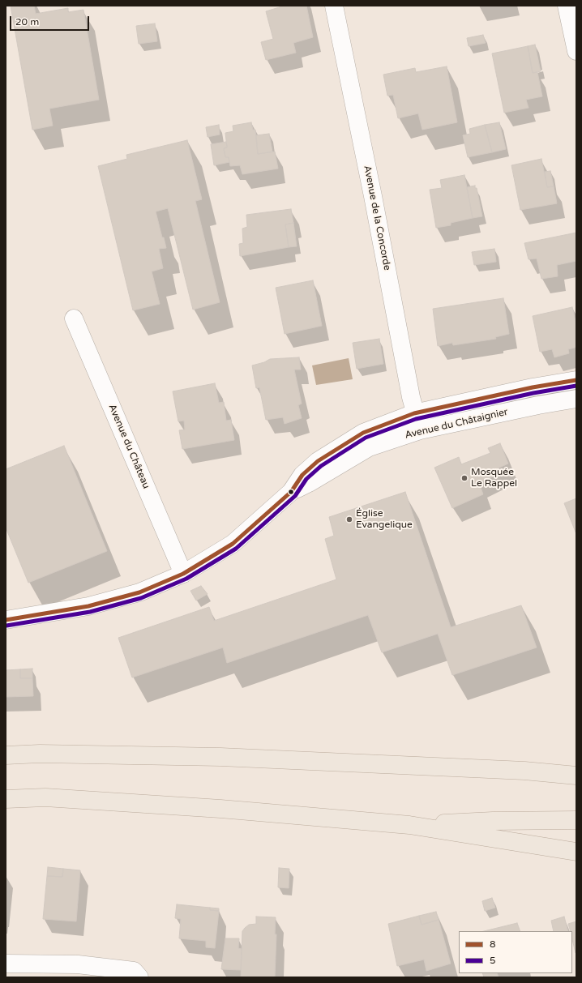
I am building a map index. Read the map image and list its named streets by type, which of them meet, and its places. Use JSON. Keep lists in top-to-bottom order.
{
  "streets": {
    "street": ["Avenue de la Concorde", "Avenue du Châtaignier", "Avenue du Château"]
  },
  "crossings": [
    ["Avenue de la Concorde", "Avenue du Châtaignier"],
    ["Avenue du Châtaignier", "Avenue du Château"]
  ],
  "places": ["Mosquée Le Rappel", "Église Evangelique"],
  "lines": ["transit line 8", "transit line 5"],
  "legend": ["8", "5"],
  "scale_bar": "20 m"
}
